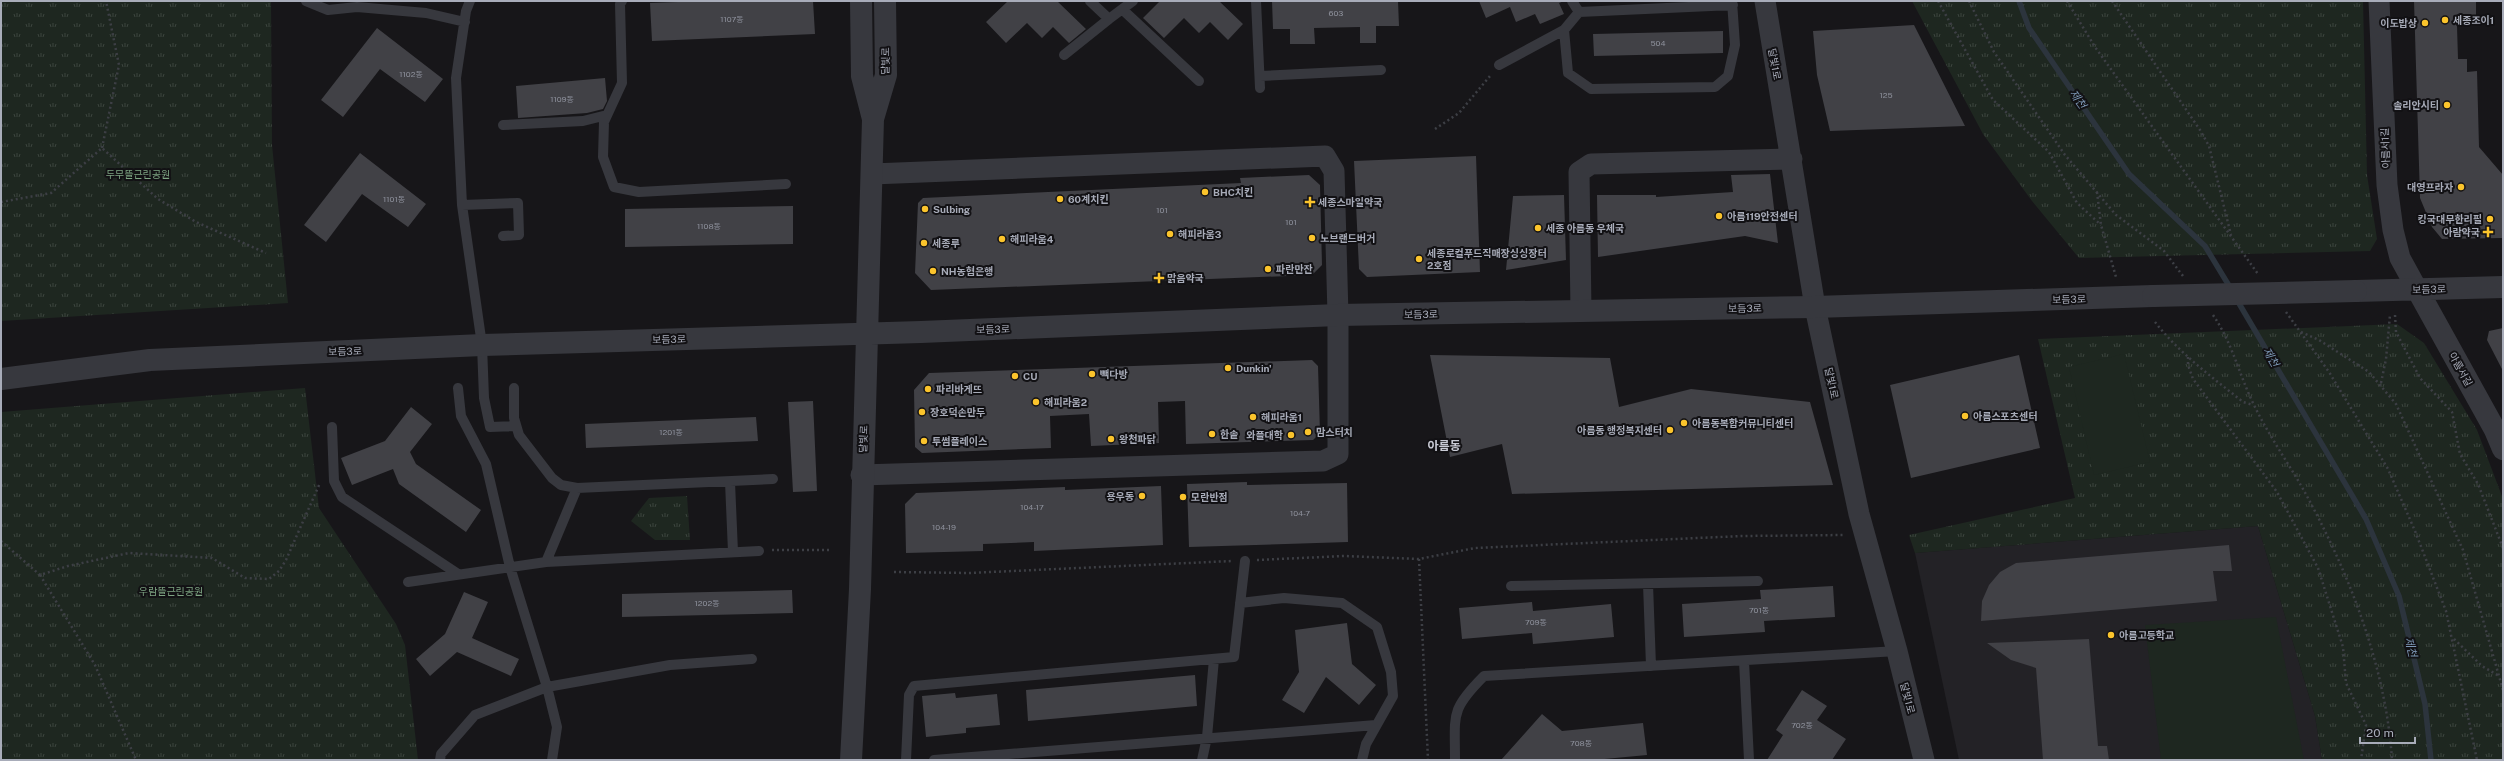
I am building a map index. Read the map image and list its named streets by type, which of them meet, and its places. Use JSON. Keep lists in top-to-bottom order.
{
  "streets": {
    "street": [
      "달빛로",
      "달빛1로",
      "아름서1길",
      "보듬3로",
      "아름서길"
    ]
  },
  "crossings": [
    ["달빛로", "보듬3로"],
    ["달빛1로", "보듬3로"],
    ["아름서1길", "보듬3로"],
    ["아름서1길", "아름서길"],
    ["보듬3로", "아름서길"]
  ],
  "districts": ["아름동"],
  "water": ["제천"],
  "parks": ["두무뜰근린공원", "우람뜰근린공원"],
  "places": {
    "other": [
      "세종조이1",
      "이도밥상",
      "솔리안시티",
      "대영프라자",
      "BHC치킨",
      "60계치킨",
      "Sulbing",
      "아름119안전센터",
      "킹국대무한리필",
      "세종 아름동 우체국",
      "해피라움3",
      "노브랜드버거",
      "해피라움4",
      "세종루",
      "세종로컬푸드직매장싱싱장터 2호점",
      "파란만잔",
      "NH농협은행",
      "Dunkin'",
      "빽다방",
      "CU",
      "파리바게뜨",
      "해피라움2",
      "장호덕손만두",
      "아름스포츠센터",
      "해피라움1",
      "아름동복합커뮤니티센터",
      "아름동 행정복지센터",
      "맘스터치",
      "한솥",
      "와플대학",
      "왕천파닭",
      "투썸플레이스",
      "용우동",
      "모란반점",
      "아름고등학교"
    ],
    "health": ["세종스마일약국", "아람약국", "맑음약국"]
  },
  "house_numbers": [
    "603",
    "1107동",
    "504",
    "1102동",
    "125",
    "1109동",
    "1101동",
    "101",
    "101",
    "1108동",
    "1201동",
    "104-17",
    "104-7",
    "104-19",
    "1202동",
    "701동",
    "709동",
    "702동",
    "708동"
  ],
  "scale_bar": "20 m"
}
